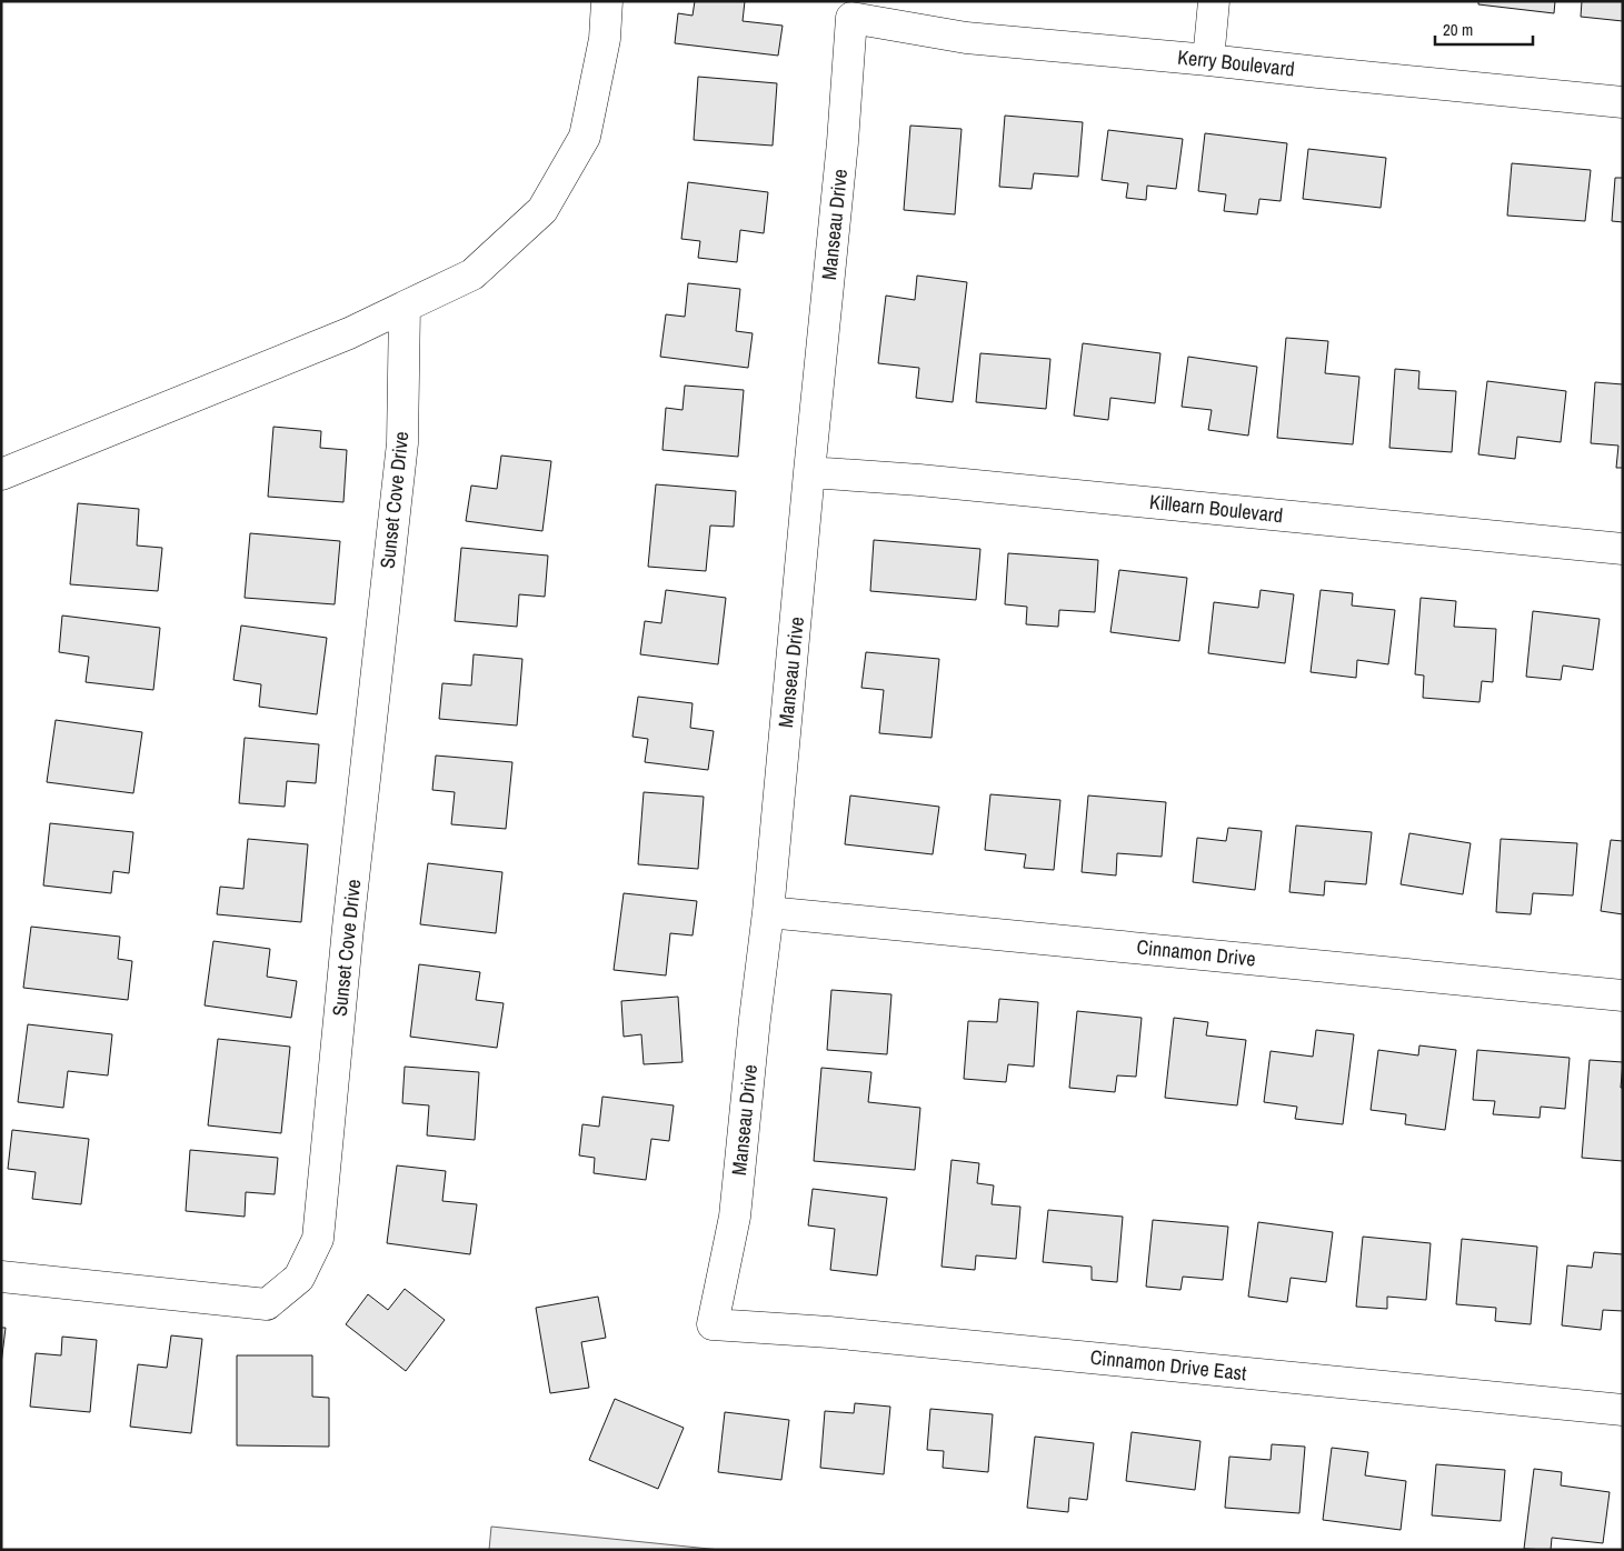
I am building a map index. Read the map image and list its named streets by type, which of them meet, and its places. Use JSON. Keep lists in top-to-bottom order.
{
  "streets": {
    "street": [
      "Kerry Boulevard",
      "Manseau Drive",
      "Sunset Cove Drive",
      "Killearn Boulevard",
      "Cinnamon Drive",
      "Cinnamon Drive East"
    ]
  },
  "crossings": [
    ["Kerry Boulevard", "Manseau Drive"],
    ["Manseau Drive", "Killearn Boulevard"],
    ["Manseau Drive", "Cinnamon Drive"],
    ["Manseau Drive", "Cinnamon Drive East"]
  ],
  "scale_bar": "20 m"
}
